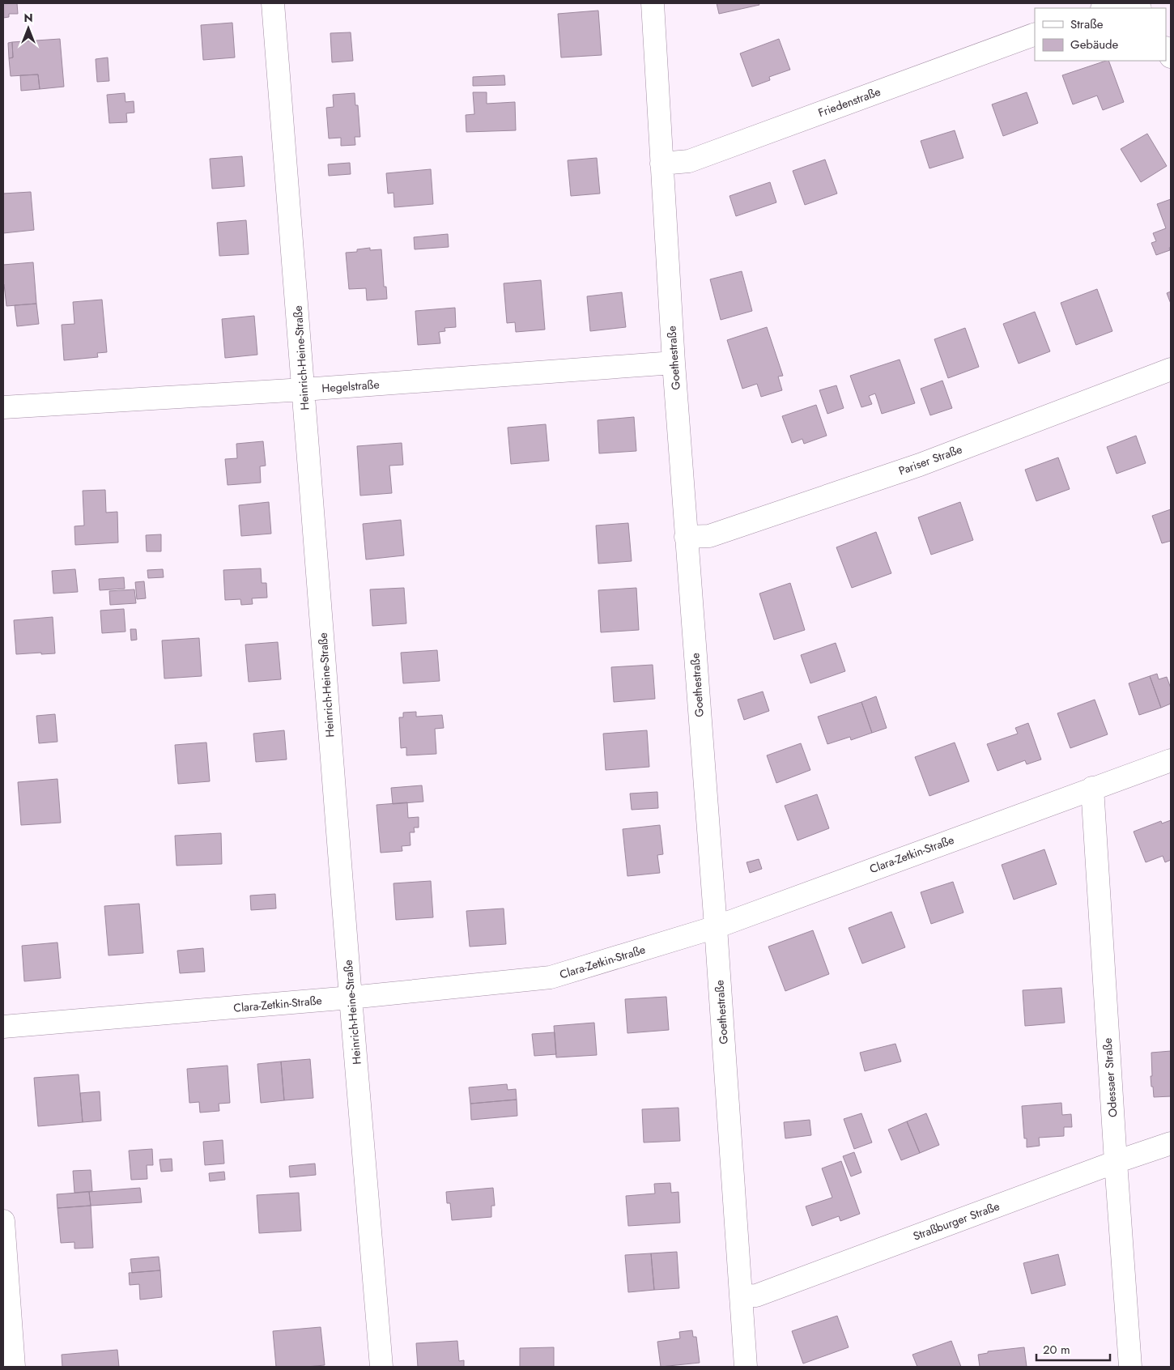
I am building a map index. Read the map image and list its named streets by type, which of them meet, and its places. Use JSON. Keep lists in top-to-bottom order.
{
  "streets": {
    "street": [
      "Friedenstraße",
      "Heinrich-Heine-Straße",
      "Goethestraße",
      "Hegelstraße",
      "Pariser Straße",
      "Clara-Zetkin-Straße",
      "Odessaer Straße",
      "Straßburger Straße"
    ]
  },
  "crossings": [
    ["Friedenstraße", "Goethestraße"],
    ["Heinrich-Heine-Straße", "Hegelstraße"],
    ["Heinrich-Heine-Straße", "Clara-Zetkin-Straße"],
    ["Goethestraße", "Hegelstraße"],
    ["Goethestraße", "Pariser Straße"],
    ["Goethestraße", "Clara-Zetkin-Straße"],
    ["Goethestraße", "Straßburger Straße"],
    ["Clara-Zetkin-Straße", "Odessaer Straße"],
    ["Odessaer Straße", "Straßburger Straße"]
  ],
  "legend": ["Straße", "Gebäude"],
  "scale_bar": "20 m",
  "north": "top"
}
